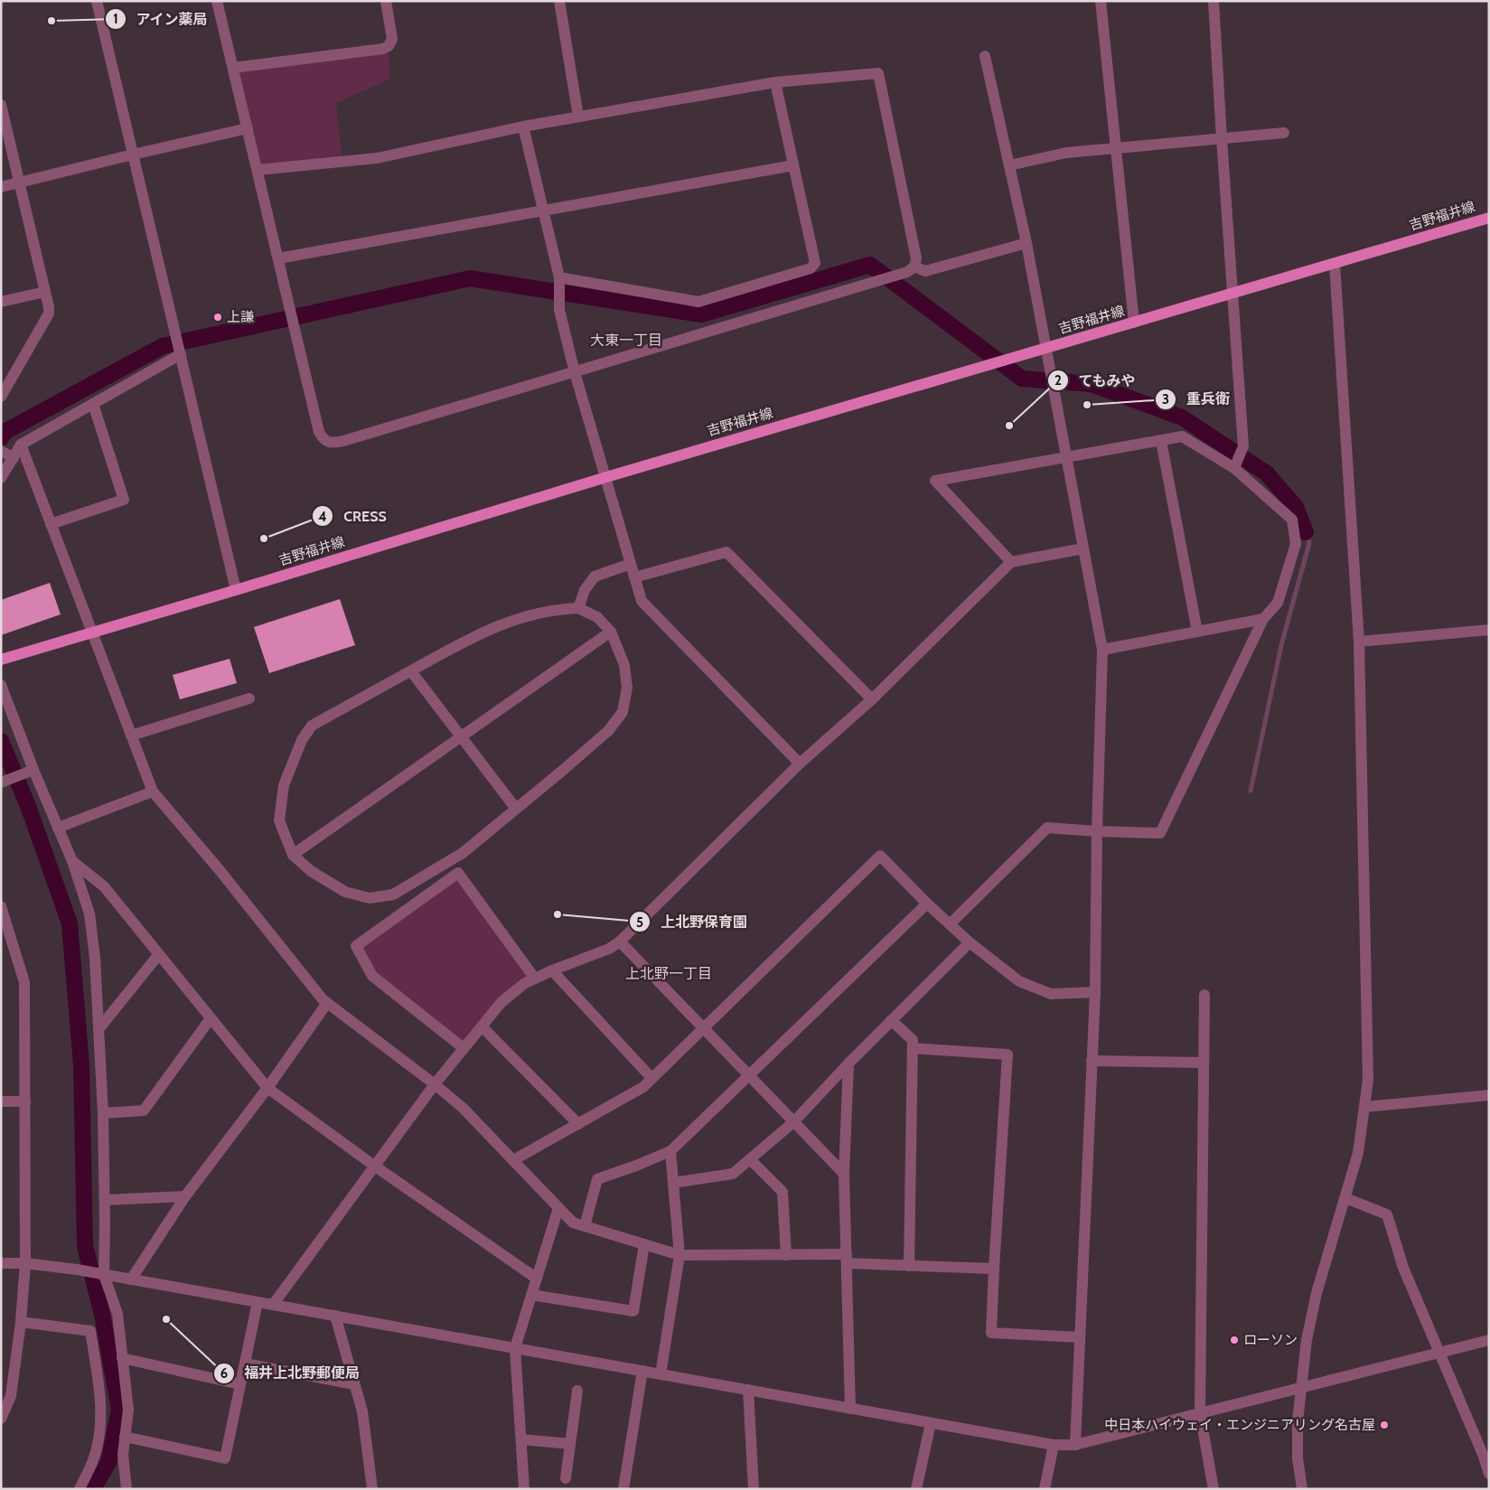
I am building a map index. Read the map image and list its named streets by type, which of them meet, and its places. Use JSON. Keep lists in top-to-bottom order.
{
  "streets": {
    "main road": ["吉野福井線"]
  },
  "districts": ["大東一丁目", "上北野一丁目"],
  "places": [
    "アイン薬局",
    "上謙",
    "重兵衛",
    "てもみや",
    "CRESS",
    "上北野保育園",
    "福井上北野郵便局",
    "ローソン",
    "中日本ハイウェイ・エンジニアリング名古屋"
  ]
}
